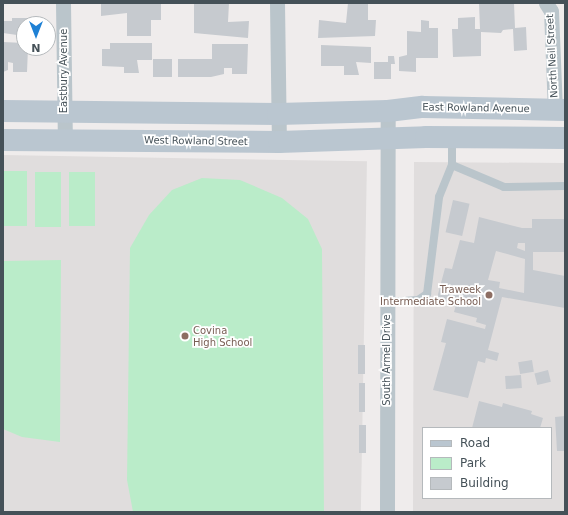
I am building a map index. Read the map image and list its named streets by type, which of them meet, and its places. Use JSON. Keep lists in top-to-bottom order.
{
  "streets": {
    "main road": ["East Rowland Avenue", "West Rowland Street"],
    "street": ["North Neil Street", "Eastbury Avenue", "South Armel Drive"]
  },
  "crossings": [
    ["North Neil Street", "East Rowland Avenue"],
    ["Eastbury Avenue", "West Rowland Street"],
    ["East Rowland Avenue", "South Armel Drive"],
    ["West Rowland Street", "South Armel Drive"]
  ],
  "places": ["Traweek Intermediate School", "Covina High School"],
  "legend": ["Road", "Park", "Building"],
  "north": "bottom"
}
